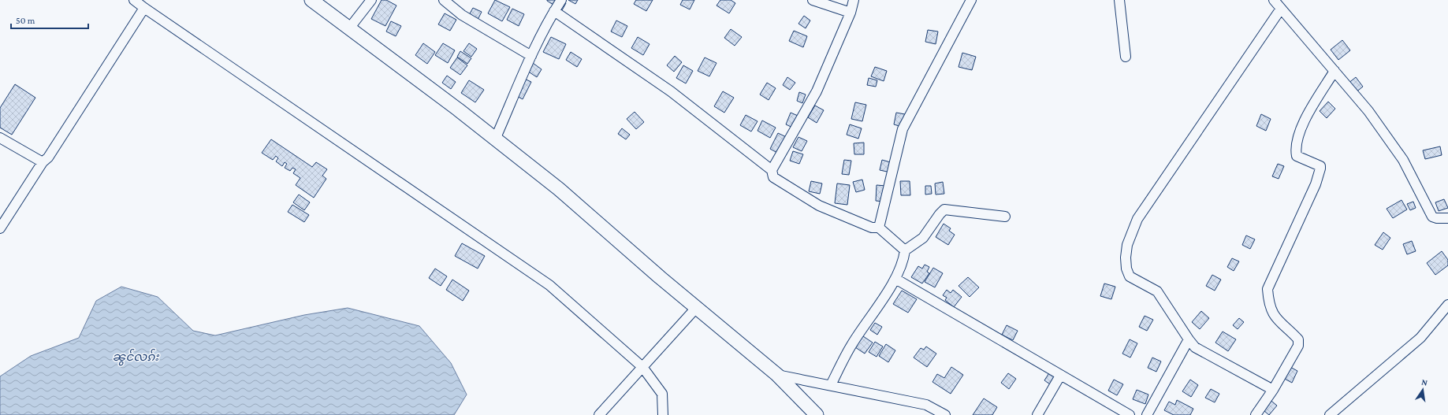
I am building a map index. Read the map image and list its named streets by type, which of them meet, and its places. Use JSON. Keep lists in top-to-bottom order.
{
  "water": ["ၼွင်လၵ်း"],
  "scale_bar": "50 m",
  "north": "top"
}
